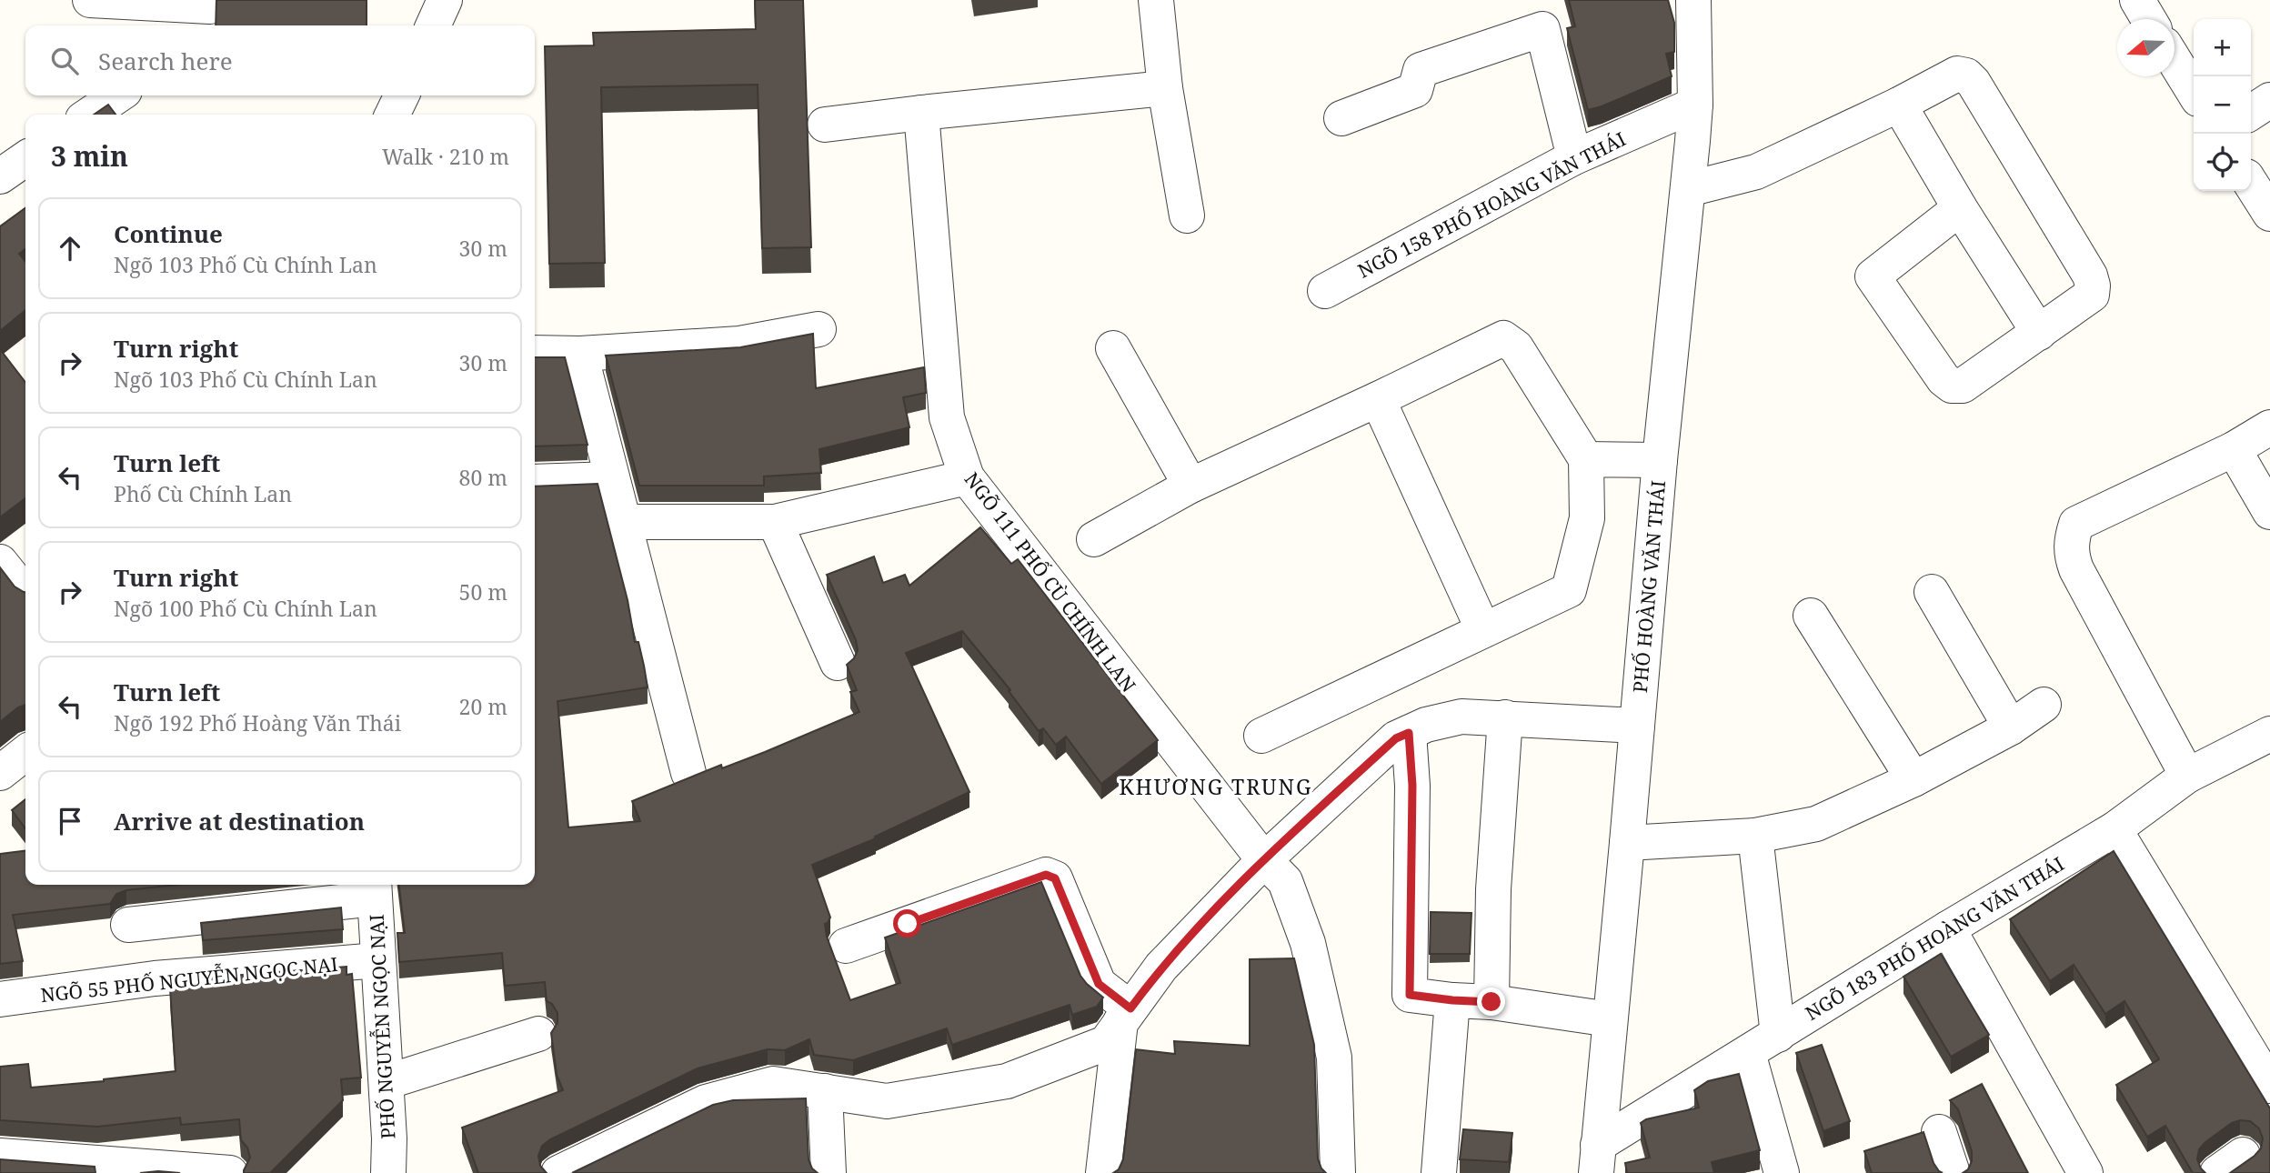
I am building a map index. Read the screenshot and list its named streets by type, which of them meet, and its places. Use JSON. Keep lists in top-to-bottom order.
{
  "streets": {
    "street": [
      "NGÕ 158 PHỐ HOÀNG VĂN THÁI",
      "NGÕ 111 PHỐ CÙ CHÍNH LAN",
      "PHỐ HOÀNG VĂN THÁI",
      "NGÕ 183 PHỐ HOÀNG VĂN THÁI",
      "NGÕ 55 PHỐ NGUYỄN NGỌC NẠI",
      "PHỐ NGUYỄN NGỌC NẠI"
    ]
  },
  "crossings": [
    ["NGÕ 158 PHỐ HOÀNG VĂN THÁI", "PHỐ HOÀNG VĂN THÁI"],
    ["PHỐ HOÀNG VĂN THÁI", "NGÕ 183 PHỐ HOÀNG VĂN THÁI"],
    ["NGÕ 55 PHỐ NGUYỄN NGỌC NẠI", "PHỐ NGUYỄN NGỌC NẠI"]
  ],
  "districts": ["KHƯƠNG TRUNG"],
  "north": "left",
  "page": {
    "map_buttons": ["+", "−"],
    "search": "Search here",
    "heading": ["3 min", "Walk · 210 m"],
    "list": [
      ["Continue", "Ngõ 103 Phố Cù Chính Lan", "30 m"],
      ["Turn right", "Ngõ 103 Phố Cù Chính Lan", "30 m"],
      ["Turn left", "Phố Cù Chính Lan", "80 m"],
      ["Turn right", "Ngõ 100 Phố Cù Chính Lan", "50 m"],
      ["Turn left", "Ngõ 192 Phố Hoàng Văn Thái", "20 m"],
      "Arrive at destination"
    ]
  }
}
